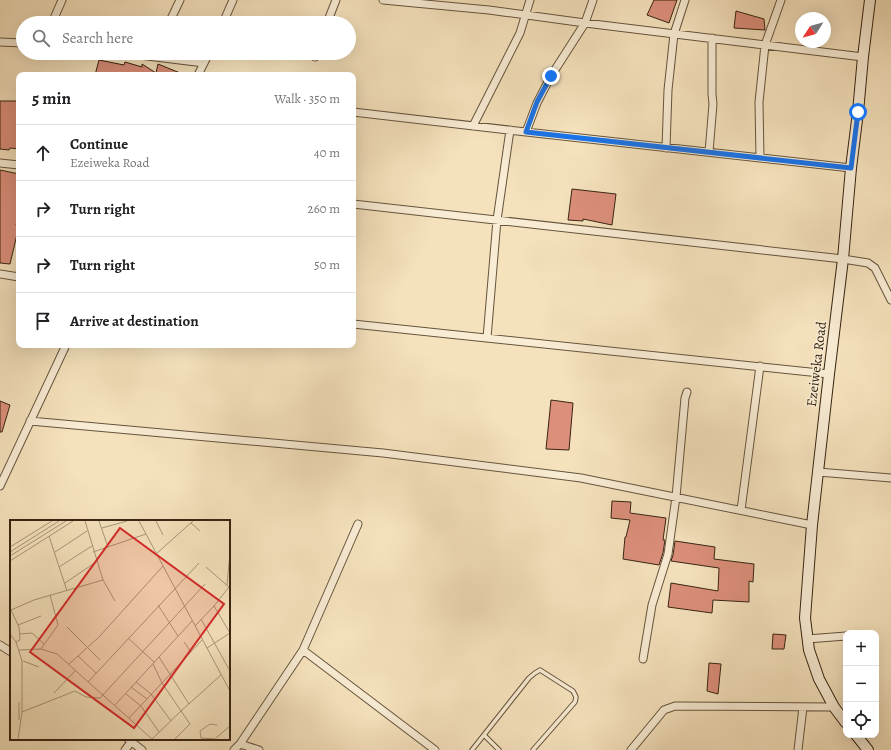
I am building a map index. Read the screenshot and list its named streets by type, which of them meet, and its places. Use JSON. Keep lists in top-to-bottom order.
{
  "streets": {
    "main road": ["Ezeiweka Road"]
  },
  "north": "bottom left",
  "page": {
    "search": "Search here",
    "heading": ["5 min", "Walk · 350 m"],
    "list": [
      ["Continue", "Ezeiweka Road", "40 m"],
      ["Turn right", "260 m"],
      ["Turn right", "50 m"],
      "Arrive at destination"
    ],
    "map_buttons": ["+", "−"]
  }
}
